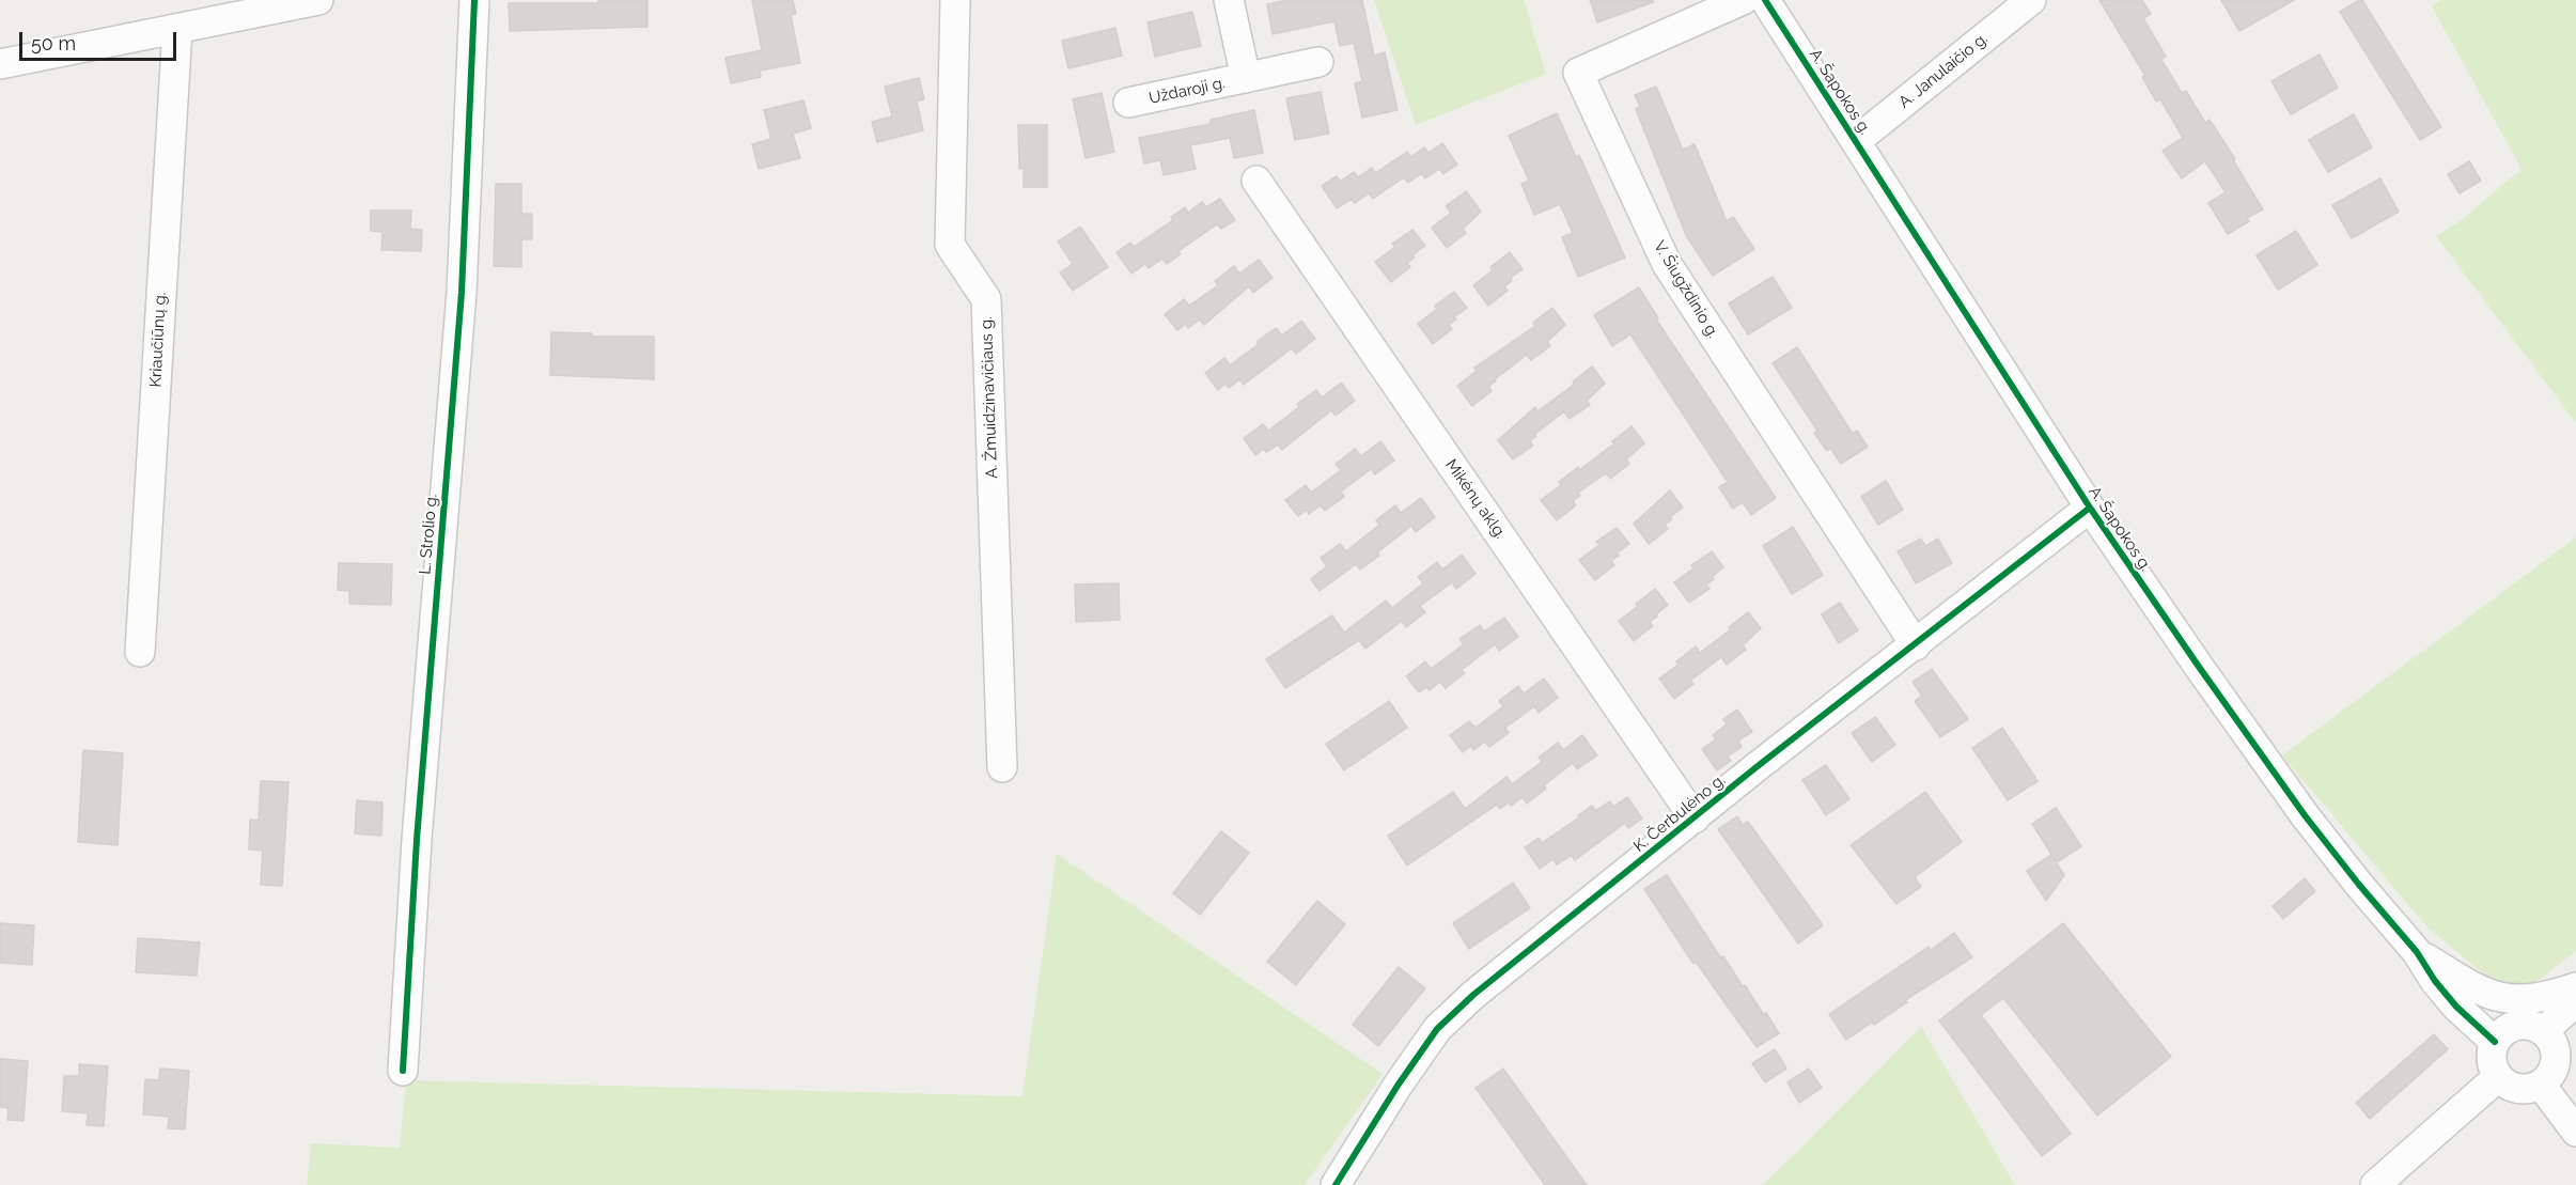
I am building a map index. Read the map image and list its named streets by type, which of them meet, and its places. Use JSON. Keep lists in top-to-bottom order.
{
  "streets": {
    "street": [
      "A. Janulaičio g.",
      "Uždaroji g.",
      "A. Šapokos g.",
      "V. Šiugždinio g.",
      "Kriaučiūnų g.",
      "A. Žmuidzinavičiaus g.",
      "Mikėnų aklg.",
      "L. Strolio g.",
      "K. Čerbulėno g."
    ]
  },
  "crossings": [
    ["A. Janulaičio g.", "A. Šapokos g."],
    ["A. Šapokos g.", "K. Čerbulėno g."],
    ["V. Šiugždinio g.", "K. Čerbulėno g."],
    ["Mikėnų aklg.", "K. Čerbulėno g."]
  ],
  "scale_bar": "50 m"
}
